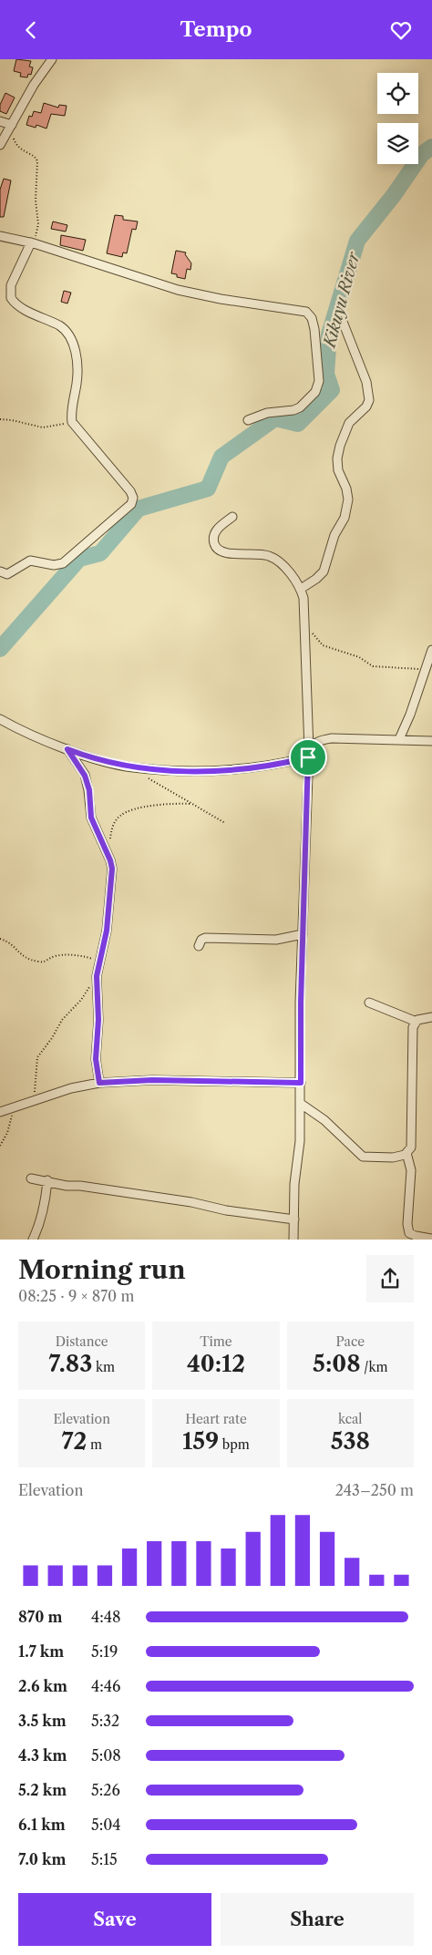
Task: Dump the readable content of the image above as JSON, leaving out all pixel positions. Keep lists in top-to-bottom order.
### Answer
{
  "water": ["Kikuyu River"],
  "page": {
    "header": "Tempo",
    "heading": ["Morning run", "08:25 · 9 × 870 m"],
    "stats": [
      ["Distance", "7.83 km"],
      ["Time", "40:12"],
      ["Pace", "5:08 /km"],
      ["Elevation", "72 m"],
      ["Heart rate", "159 bpm"],
      ["kcal", "538"]
    ],
    "chart": ["Elevation", "243–250 m"],
    "list": [
      {
        "name": "870 m",
        "note": "4:48"
      },
      {
        "name": "1.7 km",
        "note": "5:19"
      },
      {
        "name": "2.6 km",
        "note": "4:46"
      },
      {
        "name": "3.5 km",
        "note": "5:32"
      },
      {
        "name": "4.3 km",
        "note": "5:08"
      },
      {
        "name": "5.2 km",
        "note": "5:26"
      },
      {
        "name": "6.1 km",
        "note": "5:04"
      },
      {
        "name": "7.0 km",
        "note": "5:15"
      }
    ],
    "buttons": ["Save", "Share"]
  }
}
